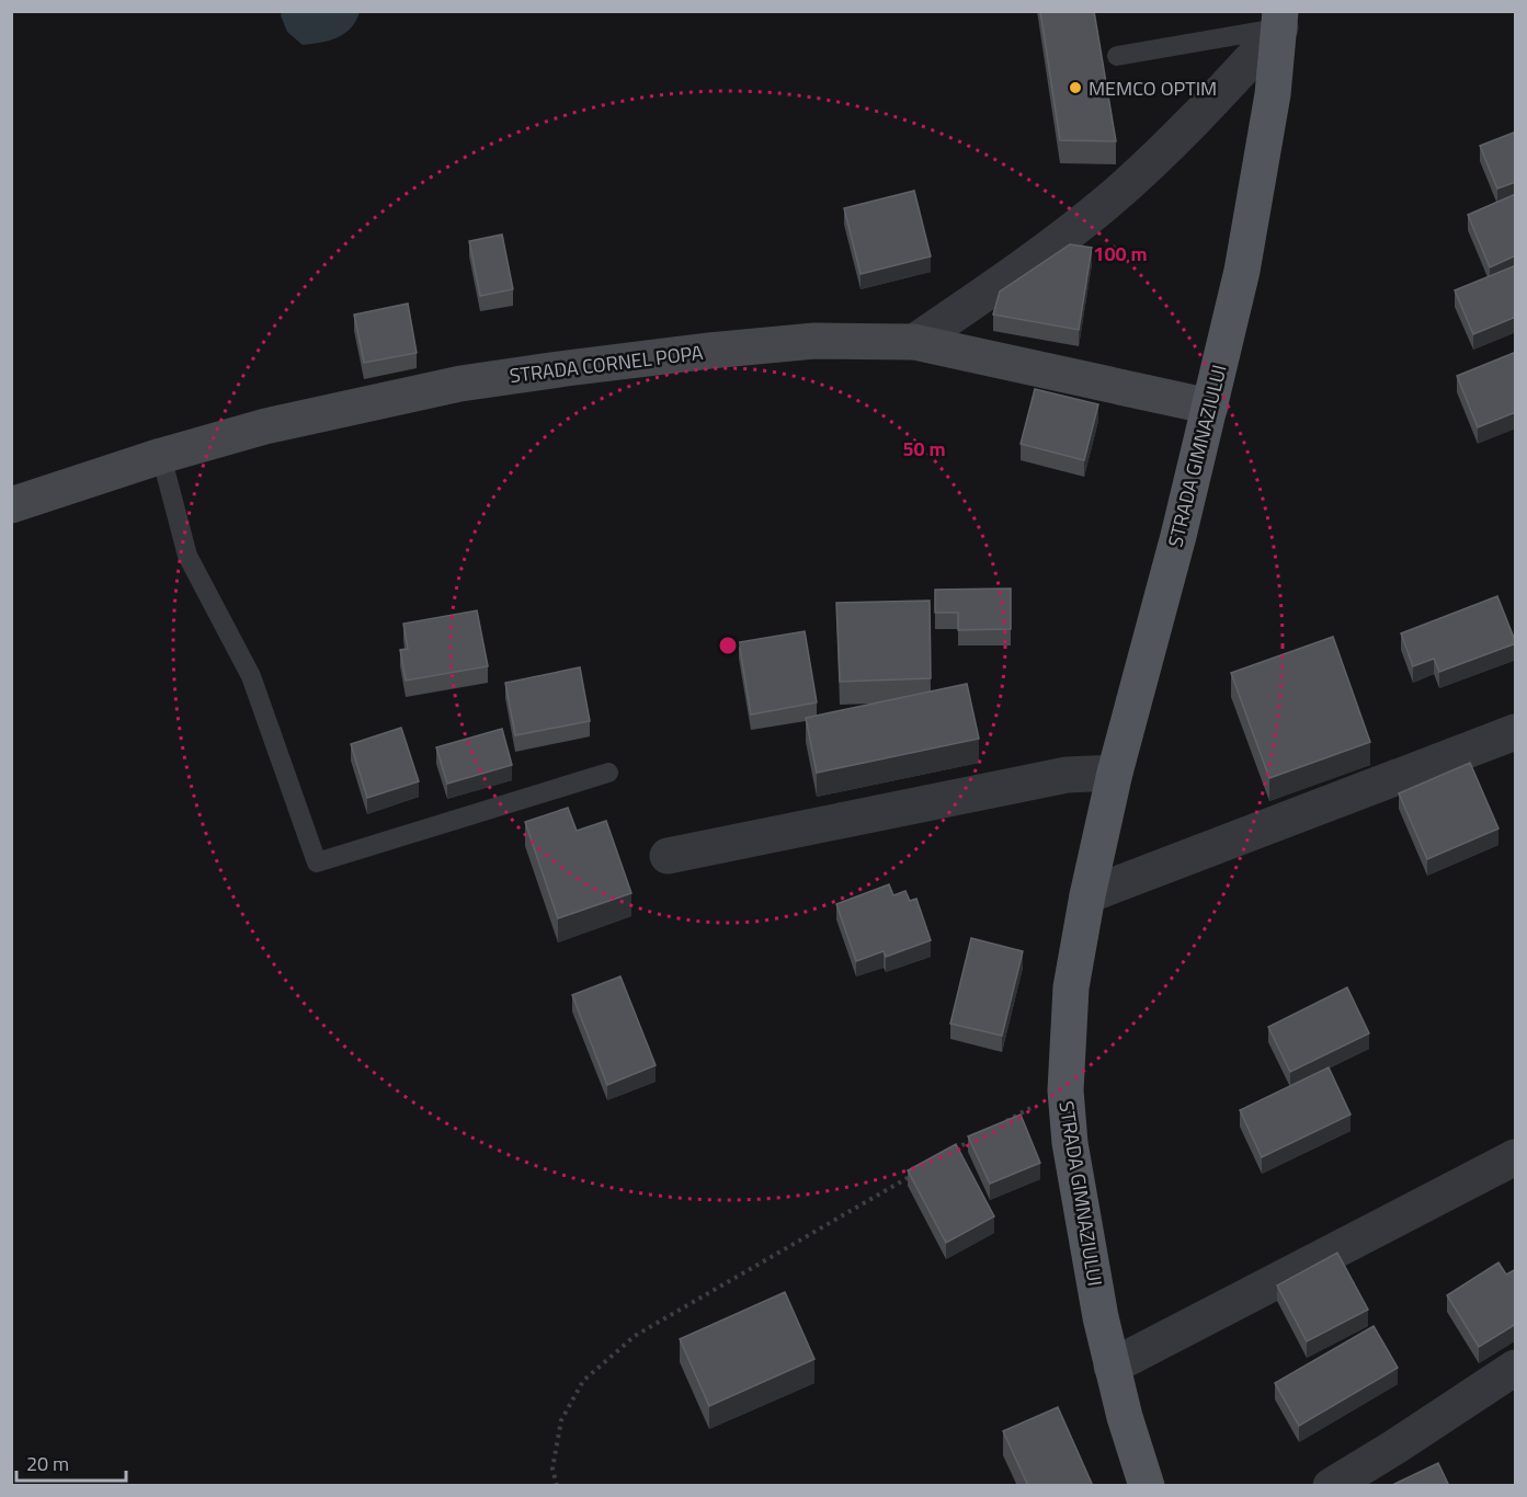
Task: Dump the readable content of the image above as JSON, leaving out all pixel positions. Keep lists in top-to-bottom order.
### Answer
{
  "streets": {
    "main road": ["STRADA CORNEL POPA", "STRADA GIMNAZIULUI"]
  },
  "crossings": [
    ["STRADA CORNEL POPA", "STRADA GIMNAZIULUI"]
  ],
  "places": ["MEMCO OPTIM"],
  "scale_bar": "20 m",
  "rings": ["100 m", "50 m"]
}
